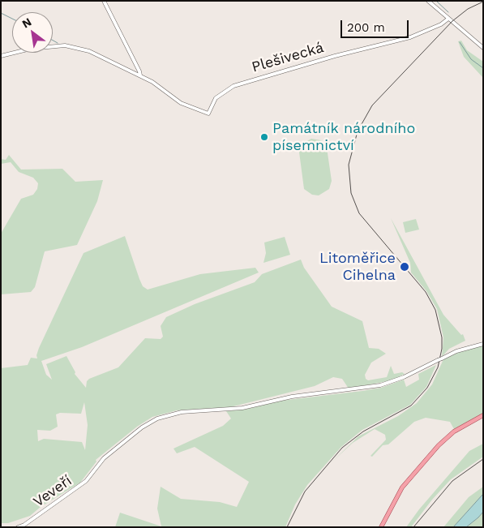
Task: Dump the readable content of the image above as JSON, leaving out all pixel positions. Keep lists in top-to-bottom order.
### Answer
{
  "streets": {
    "street": ["Plešivecká", "Veveří"]
  },
  "places": ["Památník národního písemnictví", "Litoměřice Cihelna"],
  "scale_bar": "200 m",
  "north": "top left"
}
